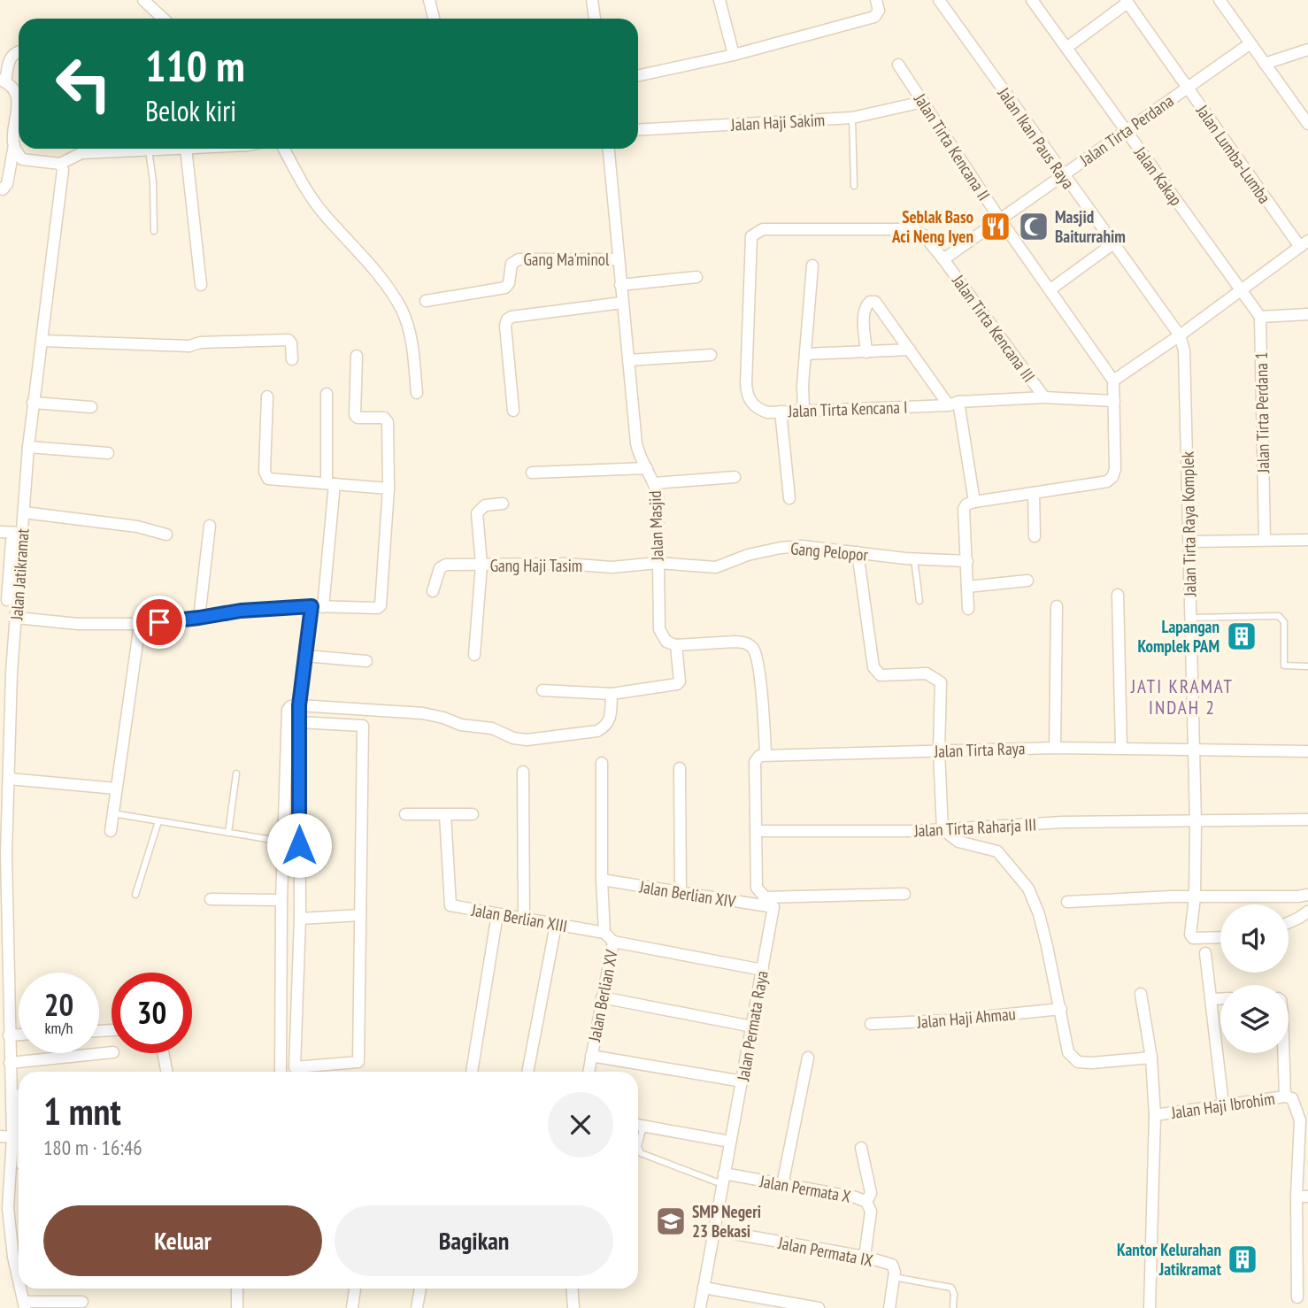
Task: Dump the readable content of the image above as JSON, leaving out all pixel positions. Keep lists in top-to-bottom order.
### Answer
{
  "streets": {
    "street": [
      "Jalan Haji Sakim",
      "Jalan Tirta Perdana",
      "Jalan Ikan Paus Raya",
      "Jalan Tirta Kencana II",
      "Jalan Lumba-Lumba",
      "Jalan Kakap",
      "Gang Ma'minol",
      "Jalan Tirta Kencana III",
      "Jalan Tirta Kencana I",
      "Jalan Tirta Perdana 1",
      "Jalan Tirta Raya Komplek",
      "Jalan Masjid",
      "Gang Pelopor",
      "Gang Haji Tasim",
      "Jalan Jatikramat",
      "Jalan Tirta Raya",
      "Jalan Tirta Raharja III",
      "Jalan Berlian XIV",
      "Jalan Berlian XIII",
      "Jalan Berlian XV",
      "Jalan Haji Ahmau",
      "Jalan Permata Raya",
      "Jalan Haji Ibrohim",
      "Jalan Permata X",
      "Jalan Permata IX"
    ]
  },
  "crossings": [
    ["Jalan Haji Sakim", "Jalan Tirta Kencana II"],
    ["Jalan Tirta Perdana", "Jalan Ikan Paus Raya"],
    ["Jalan Tirta Perdana", "Jalan Tirta Kencana II"],
    ["Jalan Tirta Perdana", "Jalan Lumba-Lumba"],
    ["Jalan Tirta Perdana", "Jalan Kakap"],
    ["Jalan Tirta Perdana", "Jalan Tirta Kencana III"],
    ["Jalan Ikan Paus Raya", "Jalan Tirta Raya Komplek"],
    ["Gang Ma'minol", "Jalan Masjid"],
    ["Jalan Tirta Kencana III", "Jalan Tirta Kencana I"],
    ["Jalan Tirta Raya Komplek", "Jalan Tirta Raya"],
    ["Jalan Tirta Raya Komplek", "Jalan Tirta Raharja III"],
    ["Jalan Masjid", "Gang Pelopor"],
    ["Jalan Masjid", "Gang Haji Tasim"],
    ["Gang Pelopor", "Gang Haji Tasim"],
    ["Jalan Berlian XIV", "Jalan Berlian XV"],
    ["Jalan Berlian XIV", "Jalan Permata Raya"],
    ["Jalan Berlian XIII", "Jalan Berlian XV"],
    ["Jalan Permata Raya", "Jalan Permata X"],
    ["Jalan Permata Raya", "Jalan Permata IX"],
    ["Jalan Permata X", "Jalan Permata IX"]
  ],
  "districts": ["JATI KRAMAT INDAH 2"],
  "places": {
    "restaurant": ["Seblak Baso Aci Neng Iyen"],
    "mosque": ["Masjid Baiturrahim"],
    "building": ["Lapangan Komplek PAM", "Kantor Kelurahan Jatikramat"],
    "school or university": ["SMP Negeri 23 Bekasi"]
  },
  "page": {
    "turn": ["110 m", "Belok kiri"],
    "speed": "20 km/h",
    "limit": "30",
    "heading": ["1 mnt", "180 m · 16:46"],
    "buttons": ["Keluar", "Bagikan"]
  }
}
